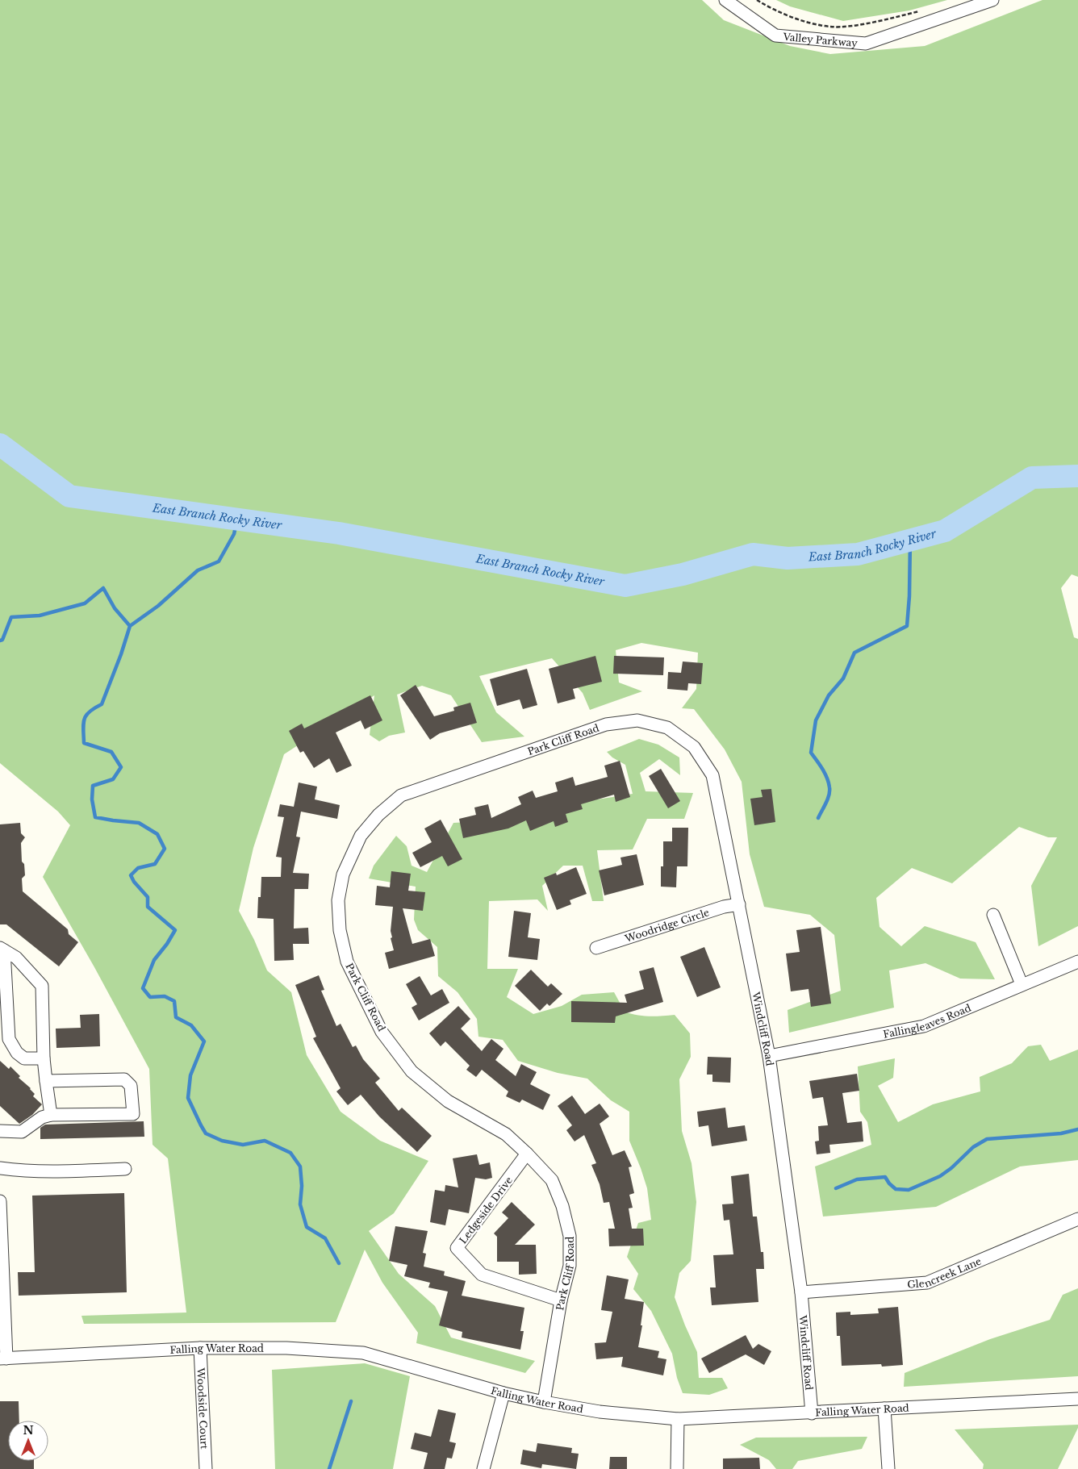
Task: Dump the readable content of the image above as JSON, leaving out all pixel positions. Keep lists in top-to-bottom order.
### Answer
{
  "streets": {
    "street": [
      "Valley Parkway",
      "Park Cliff Road",
      "Woodridge Circle",
      "Fallingleaves Road",
      "Windcliff Road",
      "Ledgeside Drive",
      "Glencreek Lane",
      "Falling Water Road",
      "Woodside Court"
    ]
  },
  "crossings": [
    ["Park Cliff Road", "Windcliff Road"],
    ["Park Cliff Road", "Ledgeside Drive"],
    ["Park Cliff Road", "Falling Water Road"],
    ["Woodridge Circle", "Windcliff Road"],
    ["Fallingleaves Road", "Windcliff Road"],
    ["Windcliff Road", "Glencreek Lane"],
    ["Windcliff Road", "Falling Water Road"],
    ["Falling Water Road", "Woodside Court"]
  ],
  "water": ["East Branch Rocky River"],
  "north": "top"
}
